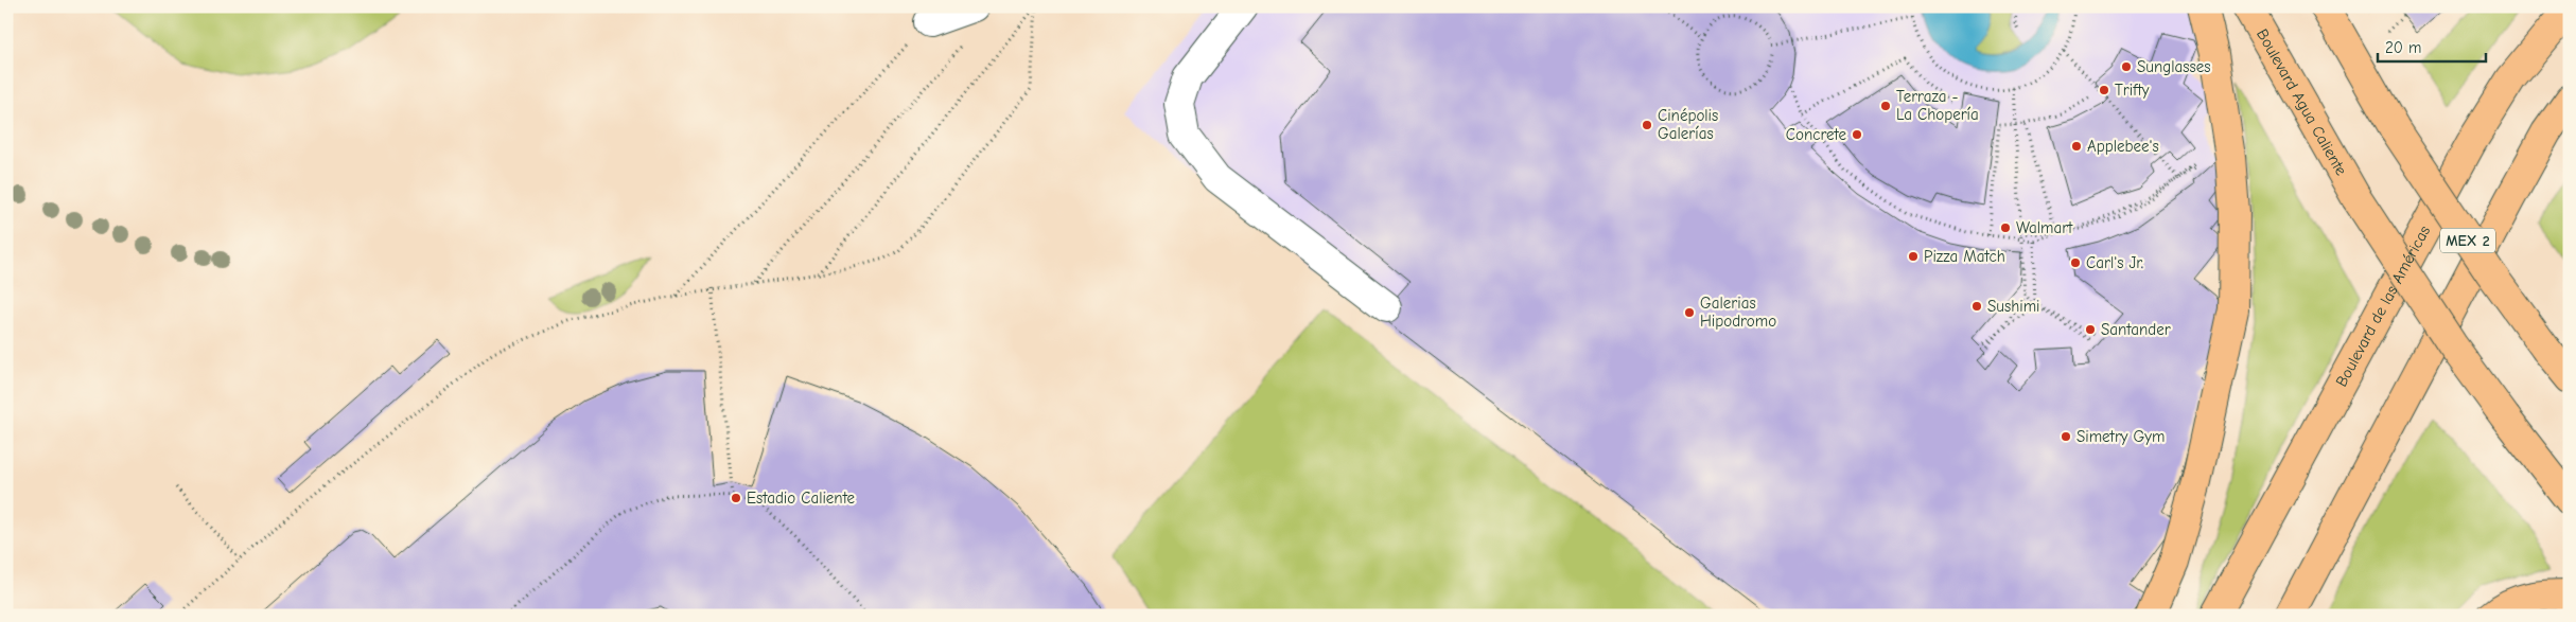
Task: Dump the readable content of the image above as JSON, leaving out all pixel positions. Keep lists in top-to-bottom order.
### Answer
{
  "streets": {
    "main road": ["Boulevard Agua Caliente", "MEX 2", "Boulevard de las Américas"]
  },
  "places": [
    "Sunglasses",
    "Trifty",
    "Terraza - La Chopería",
    "Cinépolis Galerías",
    "Concrete",
    "Applebee's",
    "Walmart",
    "Pizza Match",
    "Carl's Jr.",
    "Sushimi",
    "Galerias Hipodromo",
    "Santander",
    "Simetry Gym",
    "Estadio Caliente"
  ],
  "scale_bar": "20 m"
}
